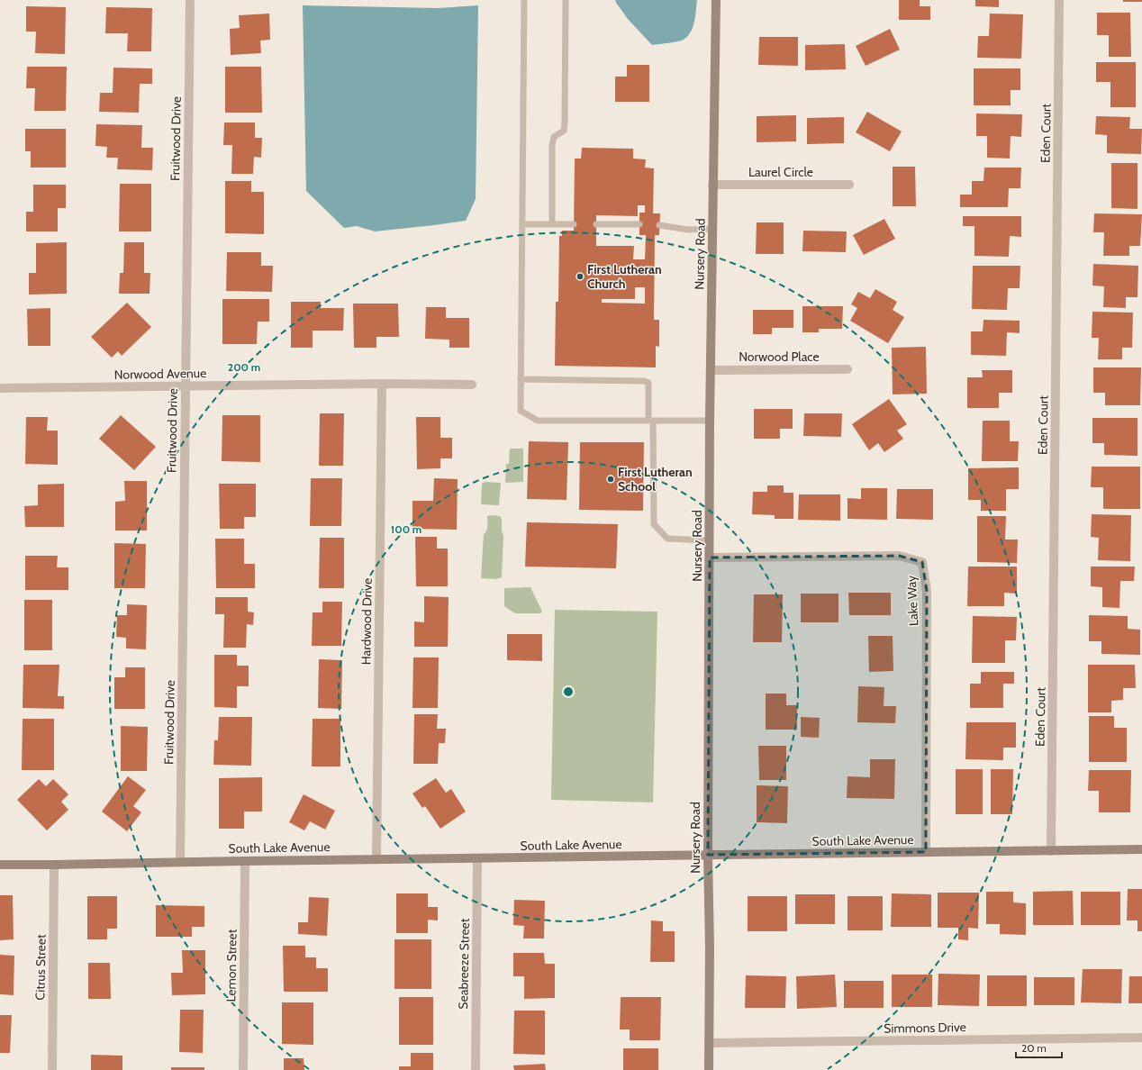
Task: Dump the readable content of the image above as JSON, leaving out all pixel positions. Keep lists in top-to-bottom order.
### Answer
{
  "streets": {
    "street": [
      "Eden Court",
      "Fruitwood Drive",
      "Laurel Circle",
      "Nursery Road",
      "Norwood Place",
      "Norwood Avenue",
      "Lake Way",
      "Hardwood Drive",
      "South Lake Avenue",
      "Seabreeze Street",
      "Lemon Street",
      "Citrus Street",
      "Simmons Drive"
    ]
  },
  "crossings": [
    ["Eden Court", "South Lake Avenue"],
    ["Fruitwood Drive", "Norwood Avenue"],
    ["Fruitwood Drive", "South Lake Avenue"],
    ["Laurel Circle", "Nursery Road"],
    ["Nursery Road", "Norwood Place"],
    ["Nursery Road", "Lake Way"],
    ["Nursery Road", "South Lake Avenue"],
    ["Nursery Road", "Simmons Drive"],
    ["Norwood Avenue", "Hardwood Drive"],
    ["Lake Way", "South Lake Avenue"],
    ["Hardwood Drive", "South Lake Avenue"],
    ["South Lake Avenue", "Seabreeze Street"],
    ["South Lake Avenue", "Lemon Street"],
    ["South Lake Avenue", "Citrus Street"]
  ],
  "places": ["First Lutheran Church", "First Lutheran School"],
  "scale_bar": "20 m",
  "rings": ["200 m", "100 m"]
}
